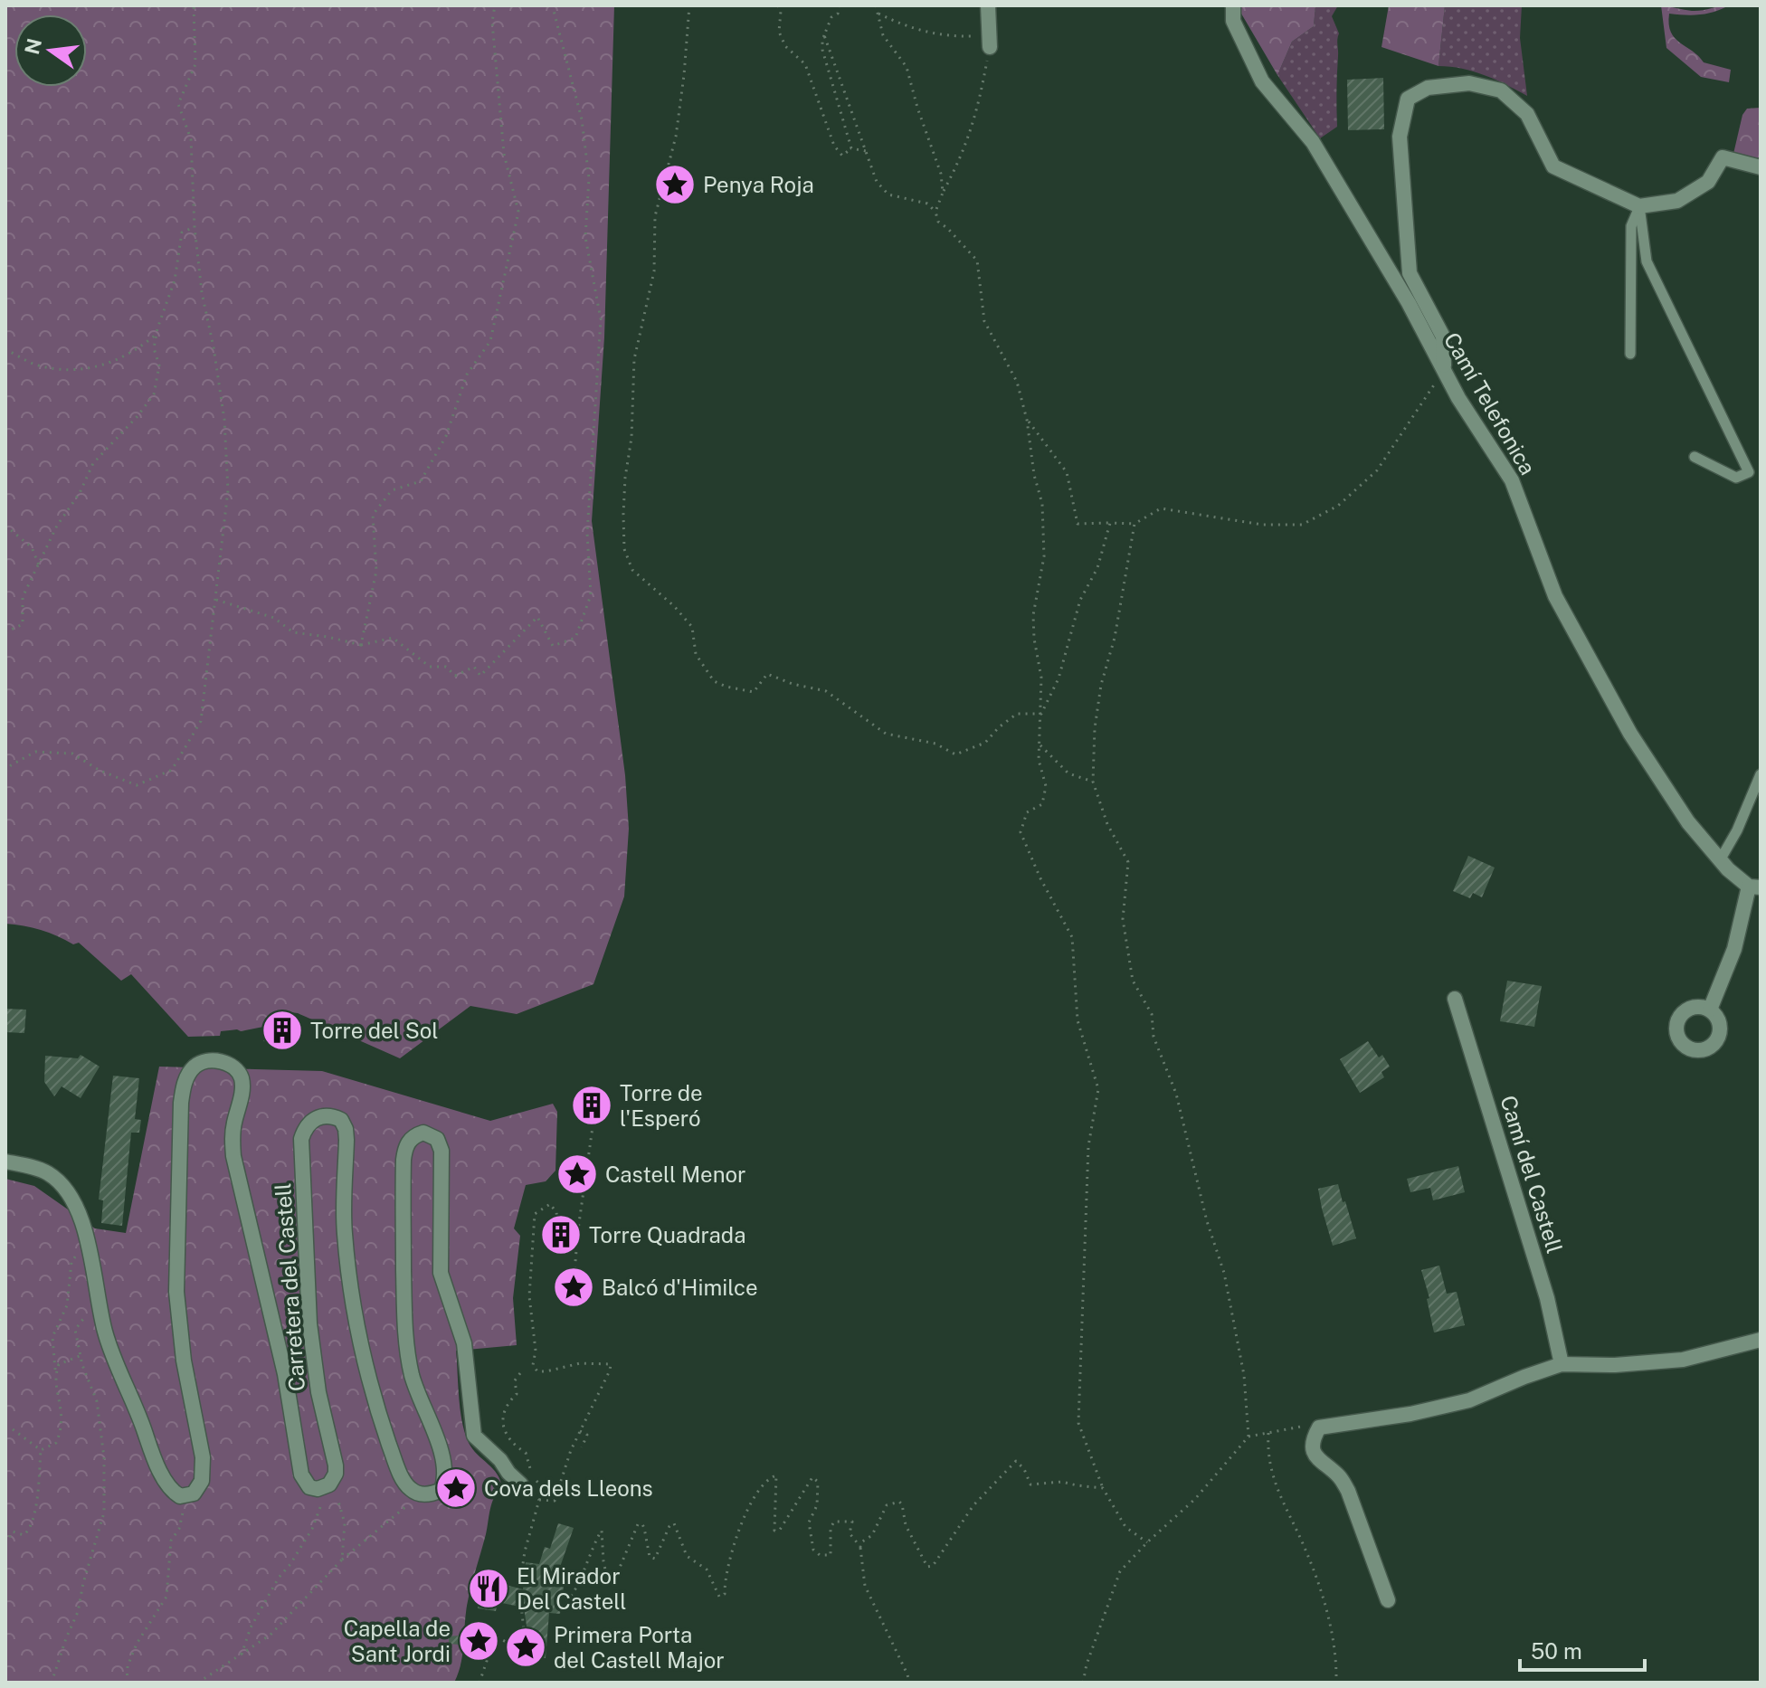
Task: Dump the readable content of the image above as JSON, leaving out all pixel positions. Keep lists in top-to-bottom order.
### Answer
{
  "streets": {
    "street": ["Camí Telefonica", "Camí del Castell", "Carretera del Castell"]
  },
  "places": {
    "place": [
      "Penya Roja",
      "Castell Menor",
      "Balcó d'Himilce",
      "Cova dels Lleons",
      "Capella de Sant Jordi",
      "Primera Porta del Castell Major"
    ],
    "building": ["Torre del Sol", "Torre de l'Esperó", "Torre Quadrada"],
    "restaurant": ["El Mirador Del Castell"]
  },
  "scale_bar": "50 m",
  "north": "left"
}
